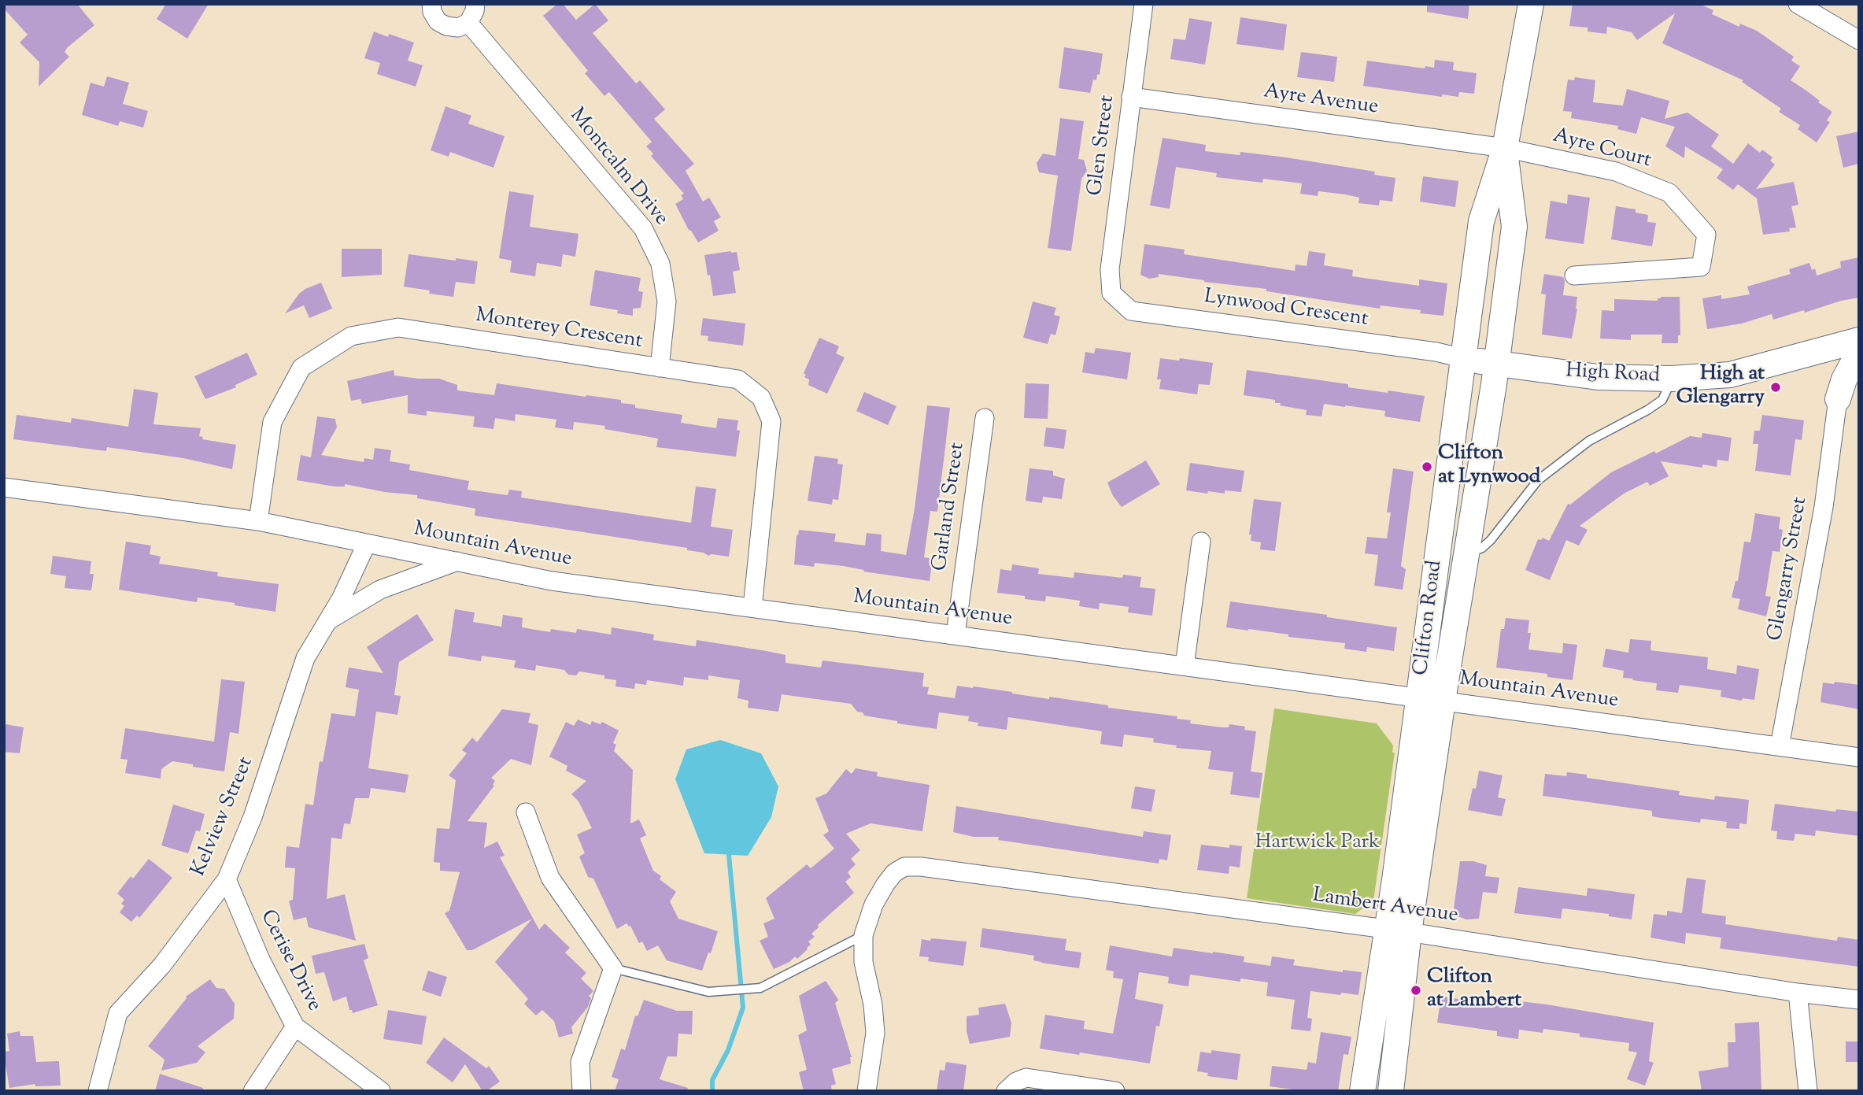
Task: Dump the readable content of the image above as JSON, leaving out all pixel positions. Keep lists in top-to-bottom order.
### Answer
{
  "streets": {
    "main road": ["High Road", "Clifton Road"],
    "street": [
      "Ayre Avenue",
      "Glen Street",
      "Ayre Court",
      "Montcalm Drive",
      "Lynwood Crescent",
      "Monterey Crescent",
      "Garland Street",
      "Mountain Avenue",
      "Glengarry Street",
      "Kelview Street",
      "Lambert Avenue",
      "Cerise Drive"
    ]
  },
  "crossings": [
    ["Ayre Avenue", "Glen Street"],
    ["Ayre Avenue", "Ayre Court"],
    ["Ayre Avenue", "Clifton Road"],
    ["Glen Street", "Lynwood Crescent"],
    ["Ayre Court", "Clifton Road"],
    ["Montcalm Drive", "Monterey Crescent"],
    ["Lynwood Crescent", "High Road"],
    ["Lynwood Crescent", "Clifton Road"],
    ["Monterey Crescent", "Mountain Avenue"],
    ["High Road", "Clifton Road"],
    ["Garland Street", "Mountain Avenue"],
    ["Mountain Avenue", "Glengarry Street"],
    ["Mountain Avenue", "Clifton Road"],
    ["Mountain Avenue", "Kelview Street"],
    ["Clifton Road", "Lambert Avenue"],
    ["Kelview Street", "Cerise Drive"]
  ],
  "parks": ["Hartwick Park"],
  "places": ["High at Glengarry", "Clifton at Lynwood", "Clifton at Lambert"]
}
